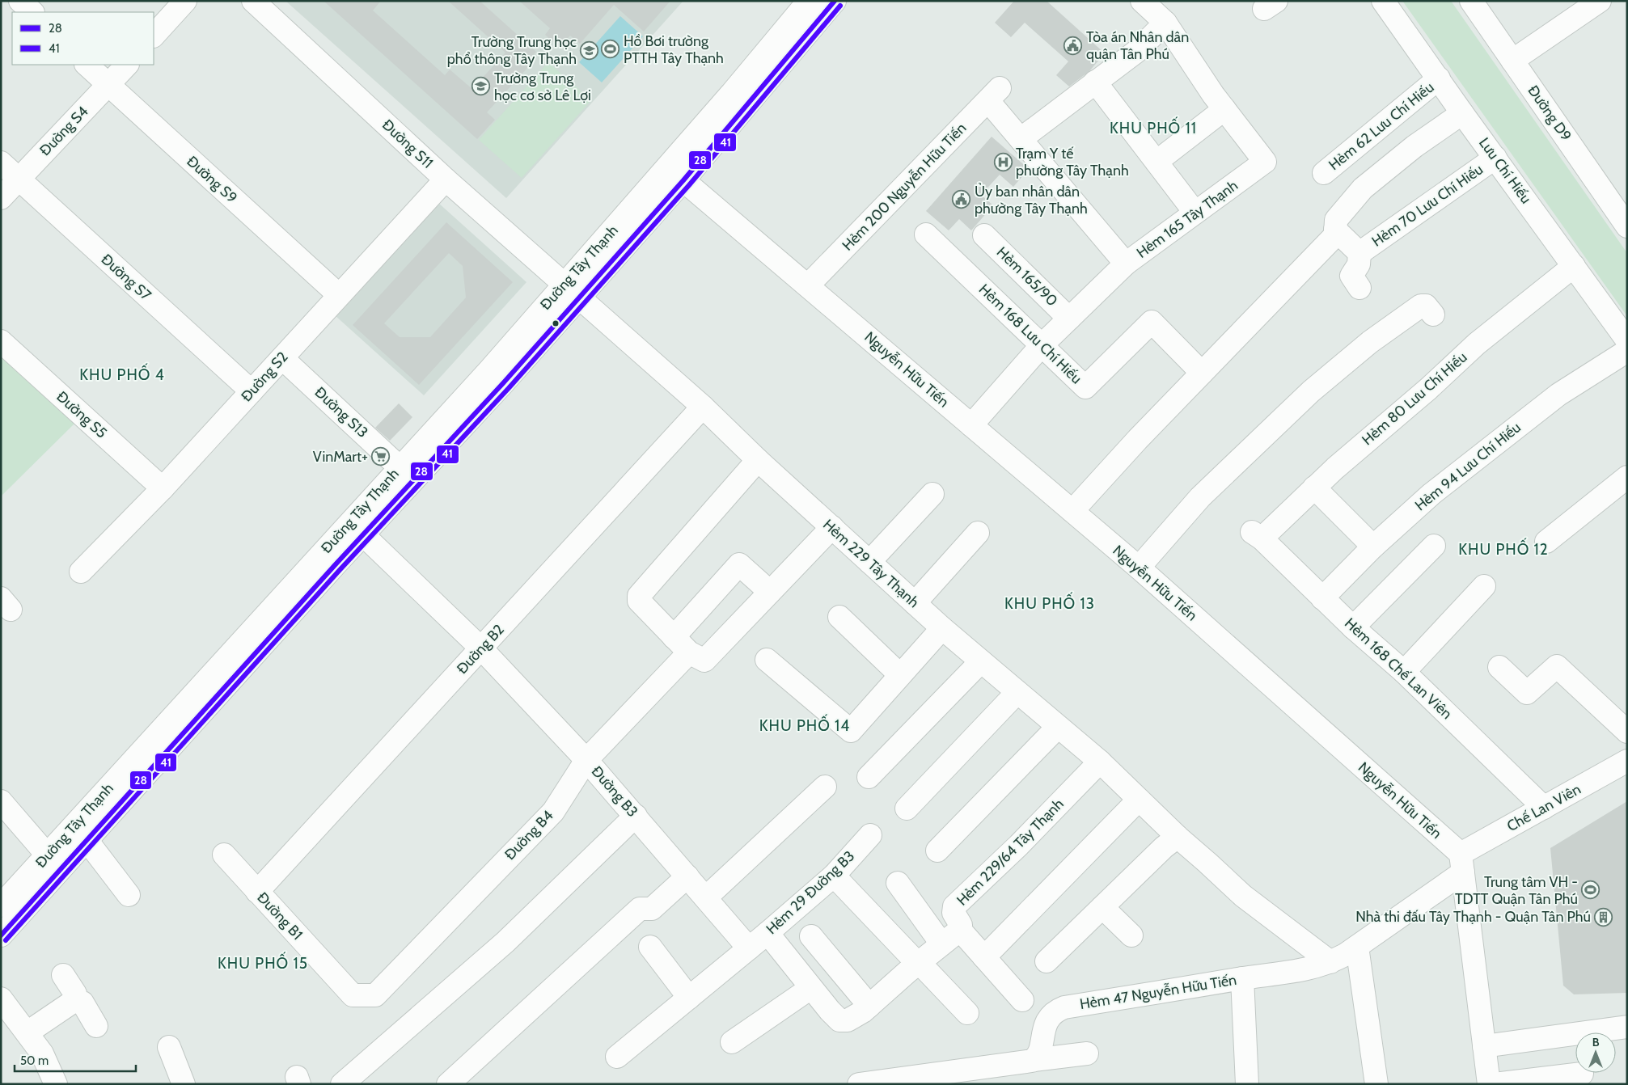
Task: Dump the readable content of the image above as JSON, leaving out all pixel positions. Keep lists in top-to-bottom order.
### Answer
{
  "streets": {
    "street": [
      "Đường D9",
      "Hẻm 62 Lưu Chí Hiếu",
      "Đường S4",
      "Đường S11",
      "Lưu Chí Hiếu",
      "Đường S9",
      "Hẻm 200 Nguyễn Hữu Tiến",
      "Hẻm 70 Lưu Chí Hiếu",
      "Hẻm 165 Tây Thạnh",
      "Đường Tây Thạnh",
      "Hẻm 165/90",
      "Đường S7",
      "Hẻm 168 Lưu Chí Hiếu",
      "Nguyễn Hữu Tiến",
      "Đường S2",
      "Hẻm 80 Lưu Chí Hiếu",
      "Đường S13",
      "Đường S5",
      "Hẻm 94 Lưu Chí Hiếu",
      "Hẻm 229 Tây Thạnh",
      "Đường B2",
      "Hẻm 168 Chế Lan Viên",
      "Đường B3",
      "Chế Lan Viên",
      "Đường B4",
      "Hẻm 229/64 Tây Thạnh",
      "Hẻm 29 Đường B3",
      "Đường B1",
      "Hẻm 47 Nguyễn Hữu Tiến"
    ]
  },
  "crossings": [
    ["Hẻm 62 Lưu Chí Hiếu", "Lưu Chí Hiếu"],
    ["Đường S4", "Đường S9"],
    ["Đường S4", "Đường S7"],
    ["Đường S11", "Đường Tây Thạnh"],
    ["Đường S11", "Đường S2"],
    ["Đường S11", "Hẻm 229 Tây Thạnh"],
    ["Lưu Chí Hiếu", "Hẻm 70 Lưu Chí Hiếu"],
    ["Lưu Chí Hiếu", "Hẻm 80 Lưu Chí Hiếu"],
    ["Đường S9", "Đường S2"],
    ["Hẻm 200 Nguyễn Hữu Tiến", "Nguyễn Hữu Tiến"],
    ["Hẻm 165 Tây Thạnh", "Hẻm 165/90"],
    ["Hẻm 165 Tây Thạnh", "Hẻm 168 Lưu Chí Hiếu"],
    ["Hẻm 165 Tây Thạnh", "Nguyễn Hữu Tiến"],
    ["Đường Tây Thạnh", "Nguyễn Hữu Tiến"],
    ["Đường Tây Thạnh", "Đường S13"],
    ["Đường Tây Thạnh", "Hẻm 229 Tây Thạnh"],
    ["Đường Tây Thạnh", "Đường B3"],
    ["Đường S7", "Đường S2"],
    ["Nguyễn Hữu Tiến", "Chế Lan Viên"],
    ["Nguyễn Hữu Tiến", "Hẻm 47 Nguyễn Hữu Tiến"],
    ["Đường S2", "Đường S13"],
    ["Đường S2", "Đường S5"],
    ["Hẻm 80 Lưu Chí Hiếu", "Hẻm 168 Chế Lan Viên"],
    ["Hẻm 94 Lưu Chí Hiếu", "Hẻm 168 Chế Lan Viên"],
    ["Hẻm 229 Tây Thạnh", "Đường B2"],
    ["Hẻm 229 Tây Thạnh", "Hẻm 229/64 Tây Thạnh"],
    ["Hẻm 229 Tây Thạnh", "Hẻm 47 Nguyễn Hữu Tiến"],
    ["Đường B2", "Đường B3"],
    ["Đường B2", "Đường B1"],
    ["Hẻm 168 Chế Lan Viên", "Chế Lan Viên"],
    ["Đường B3", "Đường B4"],
    ["Đường B3", "Hẻm 29 Đường B3"],
    ["Chế Lan Viên", "Hẻm 47 Nguyễn Hữu Tiến"],
    ["Đường B4", "Đường B1"],
    ["Hẻm 229/64 Tây Thạnh", "Hẻm 29 Đường B3"]
  ],
  "districts": [
    "KHU PHỐ 11",
    "KHU PHỐ 4",
    "KHU PHỐ 12",
    "KHU PHỐ 13",
    "KHU PHỐ 14",
    "KHU PHỐ 15"
  ],
  "places": {
    "public building": ["Tòa án Nhân dân quận Tân Phú", "Ủy ban nhân dân phường Tây Thạnh"],
    "sports": ["Hồ Bơi trường PTTH Tây Thạnh", "Trung tâm VH - TDTT Quận Tân Phú"],
    "school or university": ["Trường Trung học phổ thông Tây Thạnh", "Trường Trung học cơ sở Lê Lợi"],
    "hospital": ["Trạm Y tế phường Tây Thạnh"],
    "supermarket": ["VinMart+"],
    "building": ["Nhà thi đấu Tây Thạnh - Quận Tân Phú"]
  },
  "lines": ["transit line 28", "transit line 41"],
  "legend": ["28", "41"],
  "scale_bar": "50 m",
  "north": "top"
}
